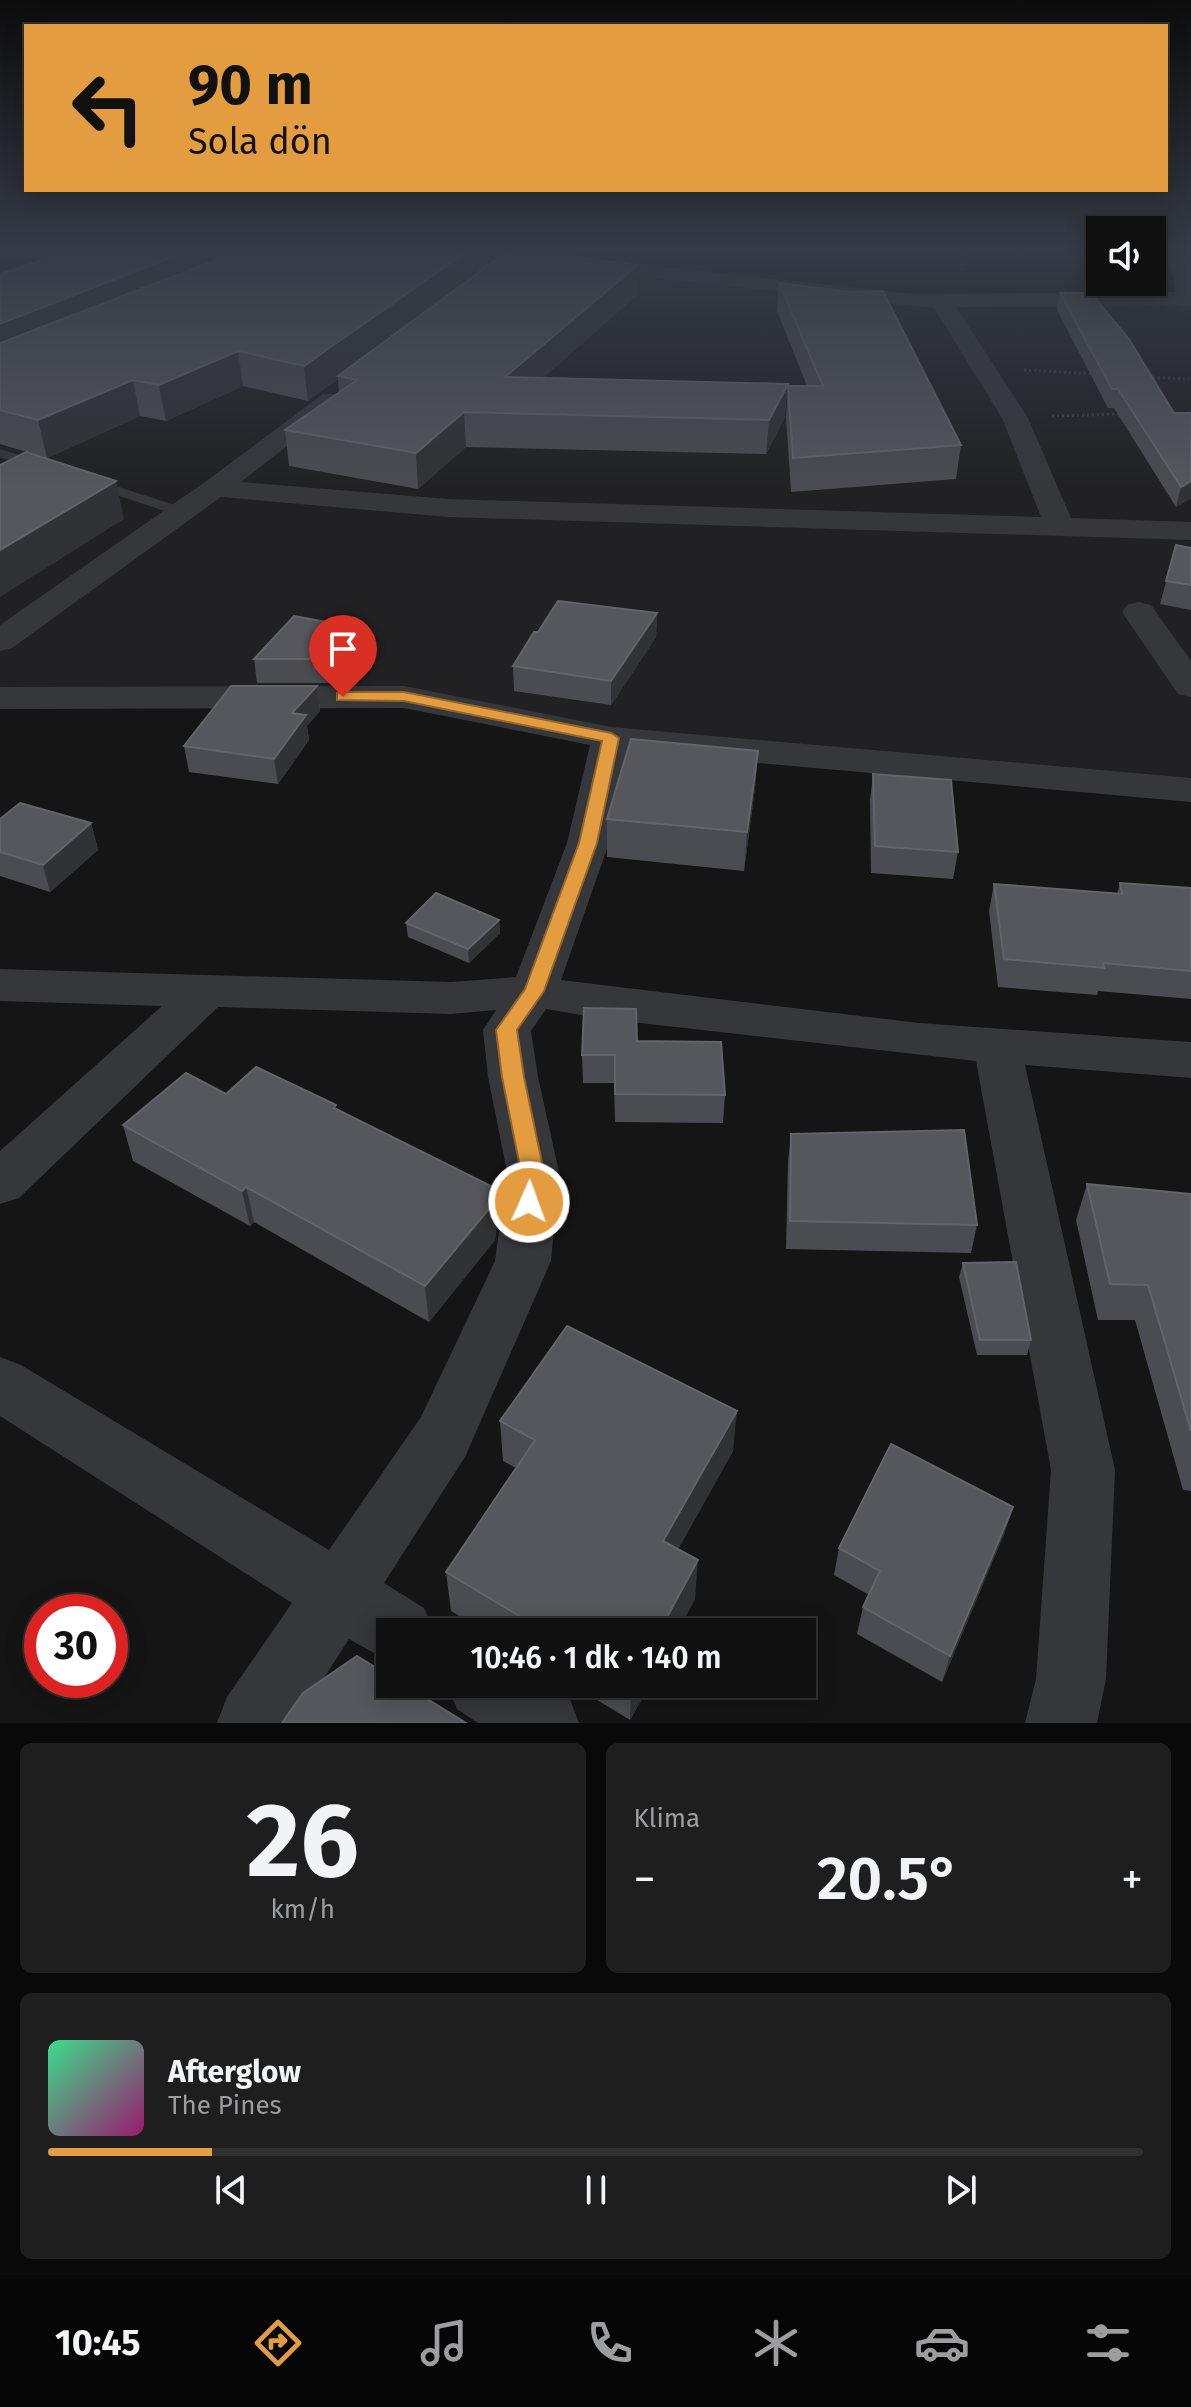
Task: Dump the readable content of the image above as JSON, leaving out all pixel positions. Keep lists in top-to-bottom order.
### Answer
{
  "page": {
    "turn": ["90 m", "Sola dön"],
    "limit": "30",
    "trip": "10:46 · 1 dk · 140 m",
    "tile": [
      ["26", "km/h"],
      "Klima"
    ],
    "heat": ["−", "20.5°", "+"],
    "song": ["Afterglow", "The Pines"],
    "tabs": "10:45"
  }
}
